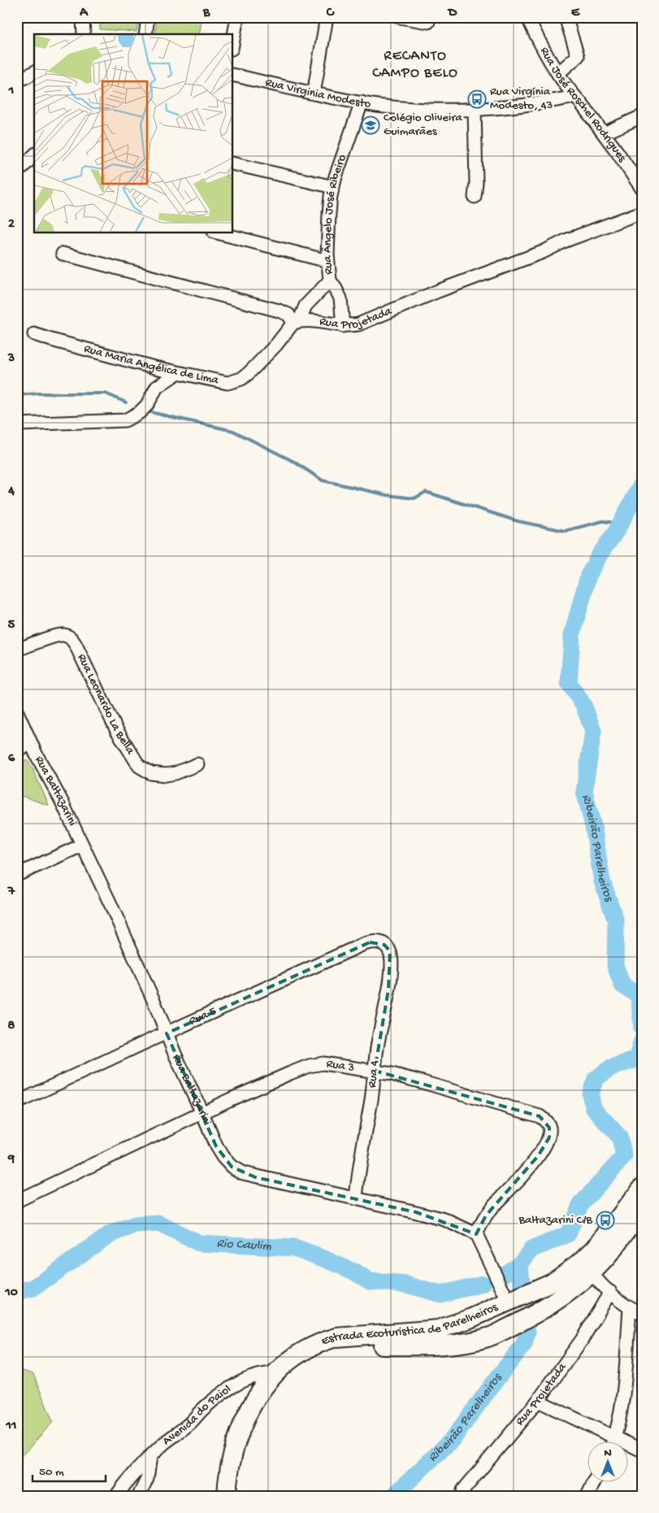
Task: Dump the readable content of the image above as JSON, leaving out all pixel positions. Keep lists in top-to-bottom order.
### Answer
{
  "streets": {
    "main road": ["Estrada Ecoturistica de Parelheiros"],
    "street": [
      "Rua Virginia Modesto",
      "Rua José Roschel Rodrigues",
      "Rua Ângelo José Ribeiro",
      "Rua Projetada",
      "Rua Maria Angélica de Lima",
      "Rua Leonardo La Bella",
      "Rua Baltazarini",
      "Rua 5",
      "Rua 3",
      "Rua 4",
      "Avenida do Paiol"
    ]
  },
  "crossings": [
    ["Rua Virginia Modesto", "Rua José Roschel Rodrigues"],
    ["Rua Virginia Modesto", "Rua Ângelo José Ribeiro"],
    ["Rua Ângelo José Ribeiro", "Rua Projetada"],
    ["Rua Ângelo José Ribeiro", "Rua Maria Angélica de Lima"],
    ["Rua Projetada", "Rua Maria Angélica de Lima"],
    ["Rua Baltazarini", "Rua 5"],
    ["Rua Baltazarini", "Rua 3"],
    ["Rua Baltazarini", "Rua 4"],
    ["Rua 5", "Rua 4"],
    ["Rua 3", "Rua 4"],
    ["Estrada Ecoturistica de Parelheiros", "Avenida do Paiol"]
  ],
  "districts": ["RECANTO CAMPO BELO"],
  "water": ["Ribeirão Parelheiros", "Rio Caulim"],
  "places": {
    "bus stop": ["Rua Virgínia Modesto, 43", "Baltazarini C/B"],
    "school or university": ["Colégio Oliveira Guimarães"]
  },
  "scale_bar": "50 m",
  "north": "top",
  "grid": {
    "columns": [
      "A",
      "B",
      "C",
      "D",
      "E"
    ],
    "rows": [
      "1",
      "2",
      "3",
      "4",
      "5",
      "6",
      "7",
      "8",
      "9",
      "10",
      "11"
    ]
  }
}
